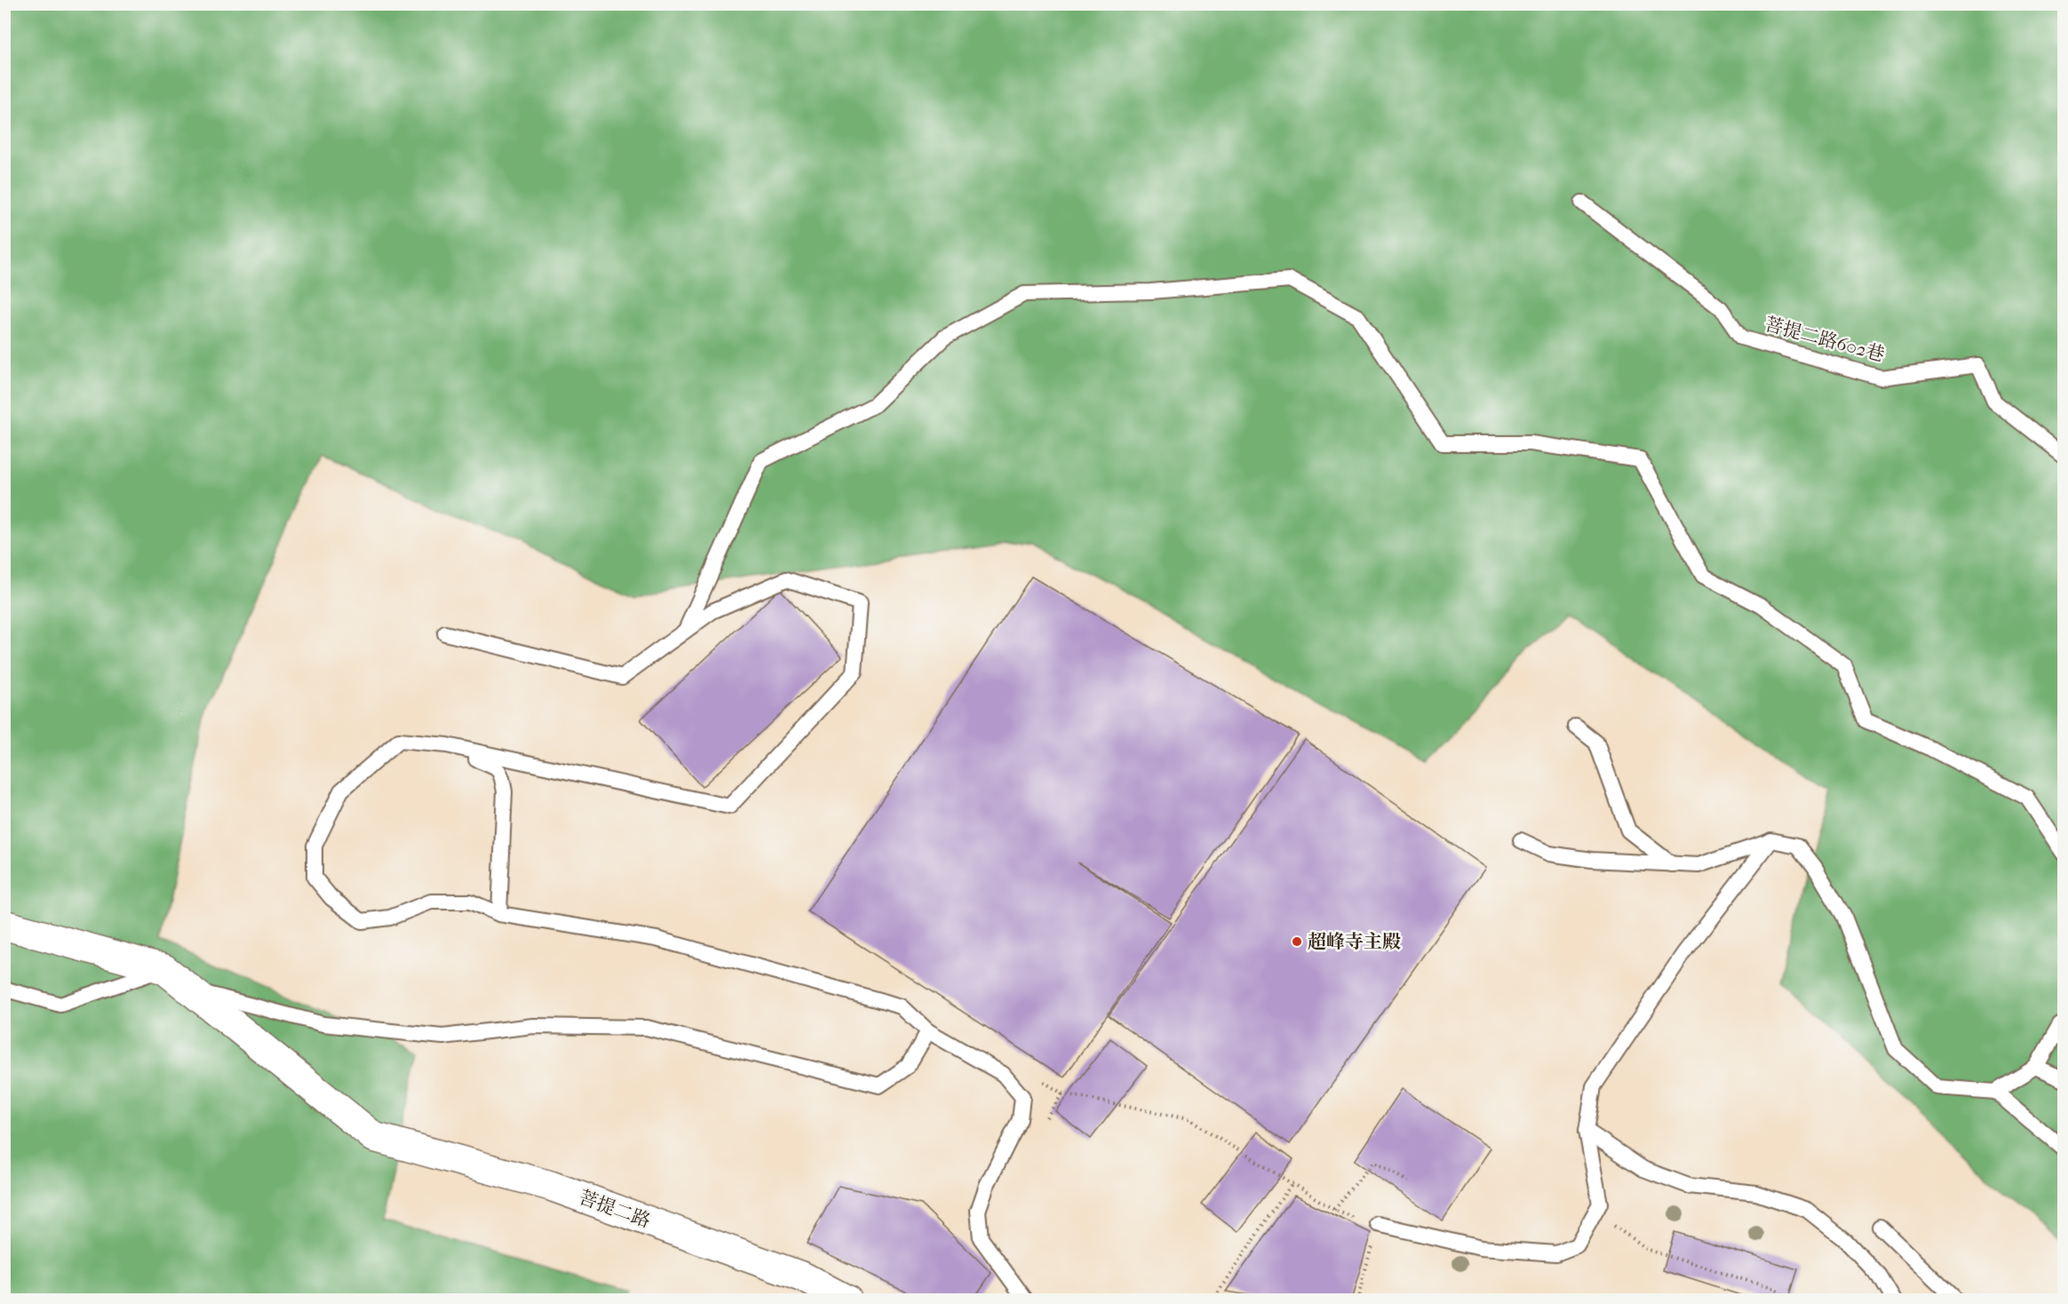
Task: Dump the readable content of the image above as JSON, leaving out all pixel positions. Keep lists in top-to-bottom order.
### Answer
{
  "streets": {
    "street": ["菩提二路"],
    "lane": ["菩提二路602巷"]
  },
  "places": ["超峰寺主殿"]
}
